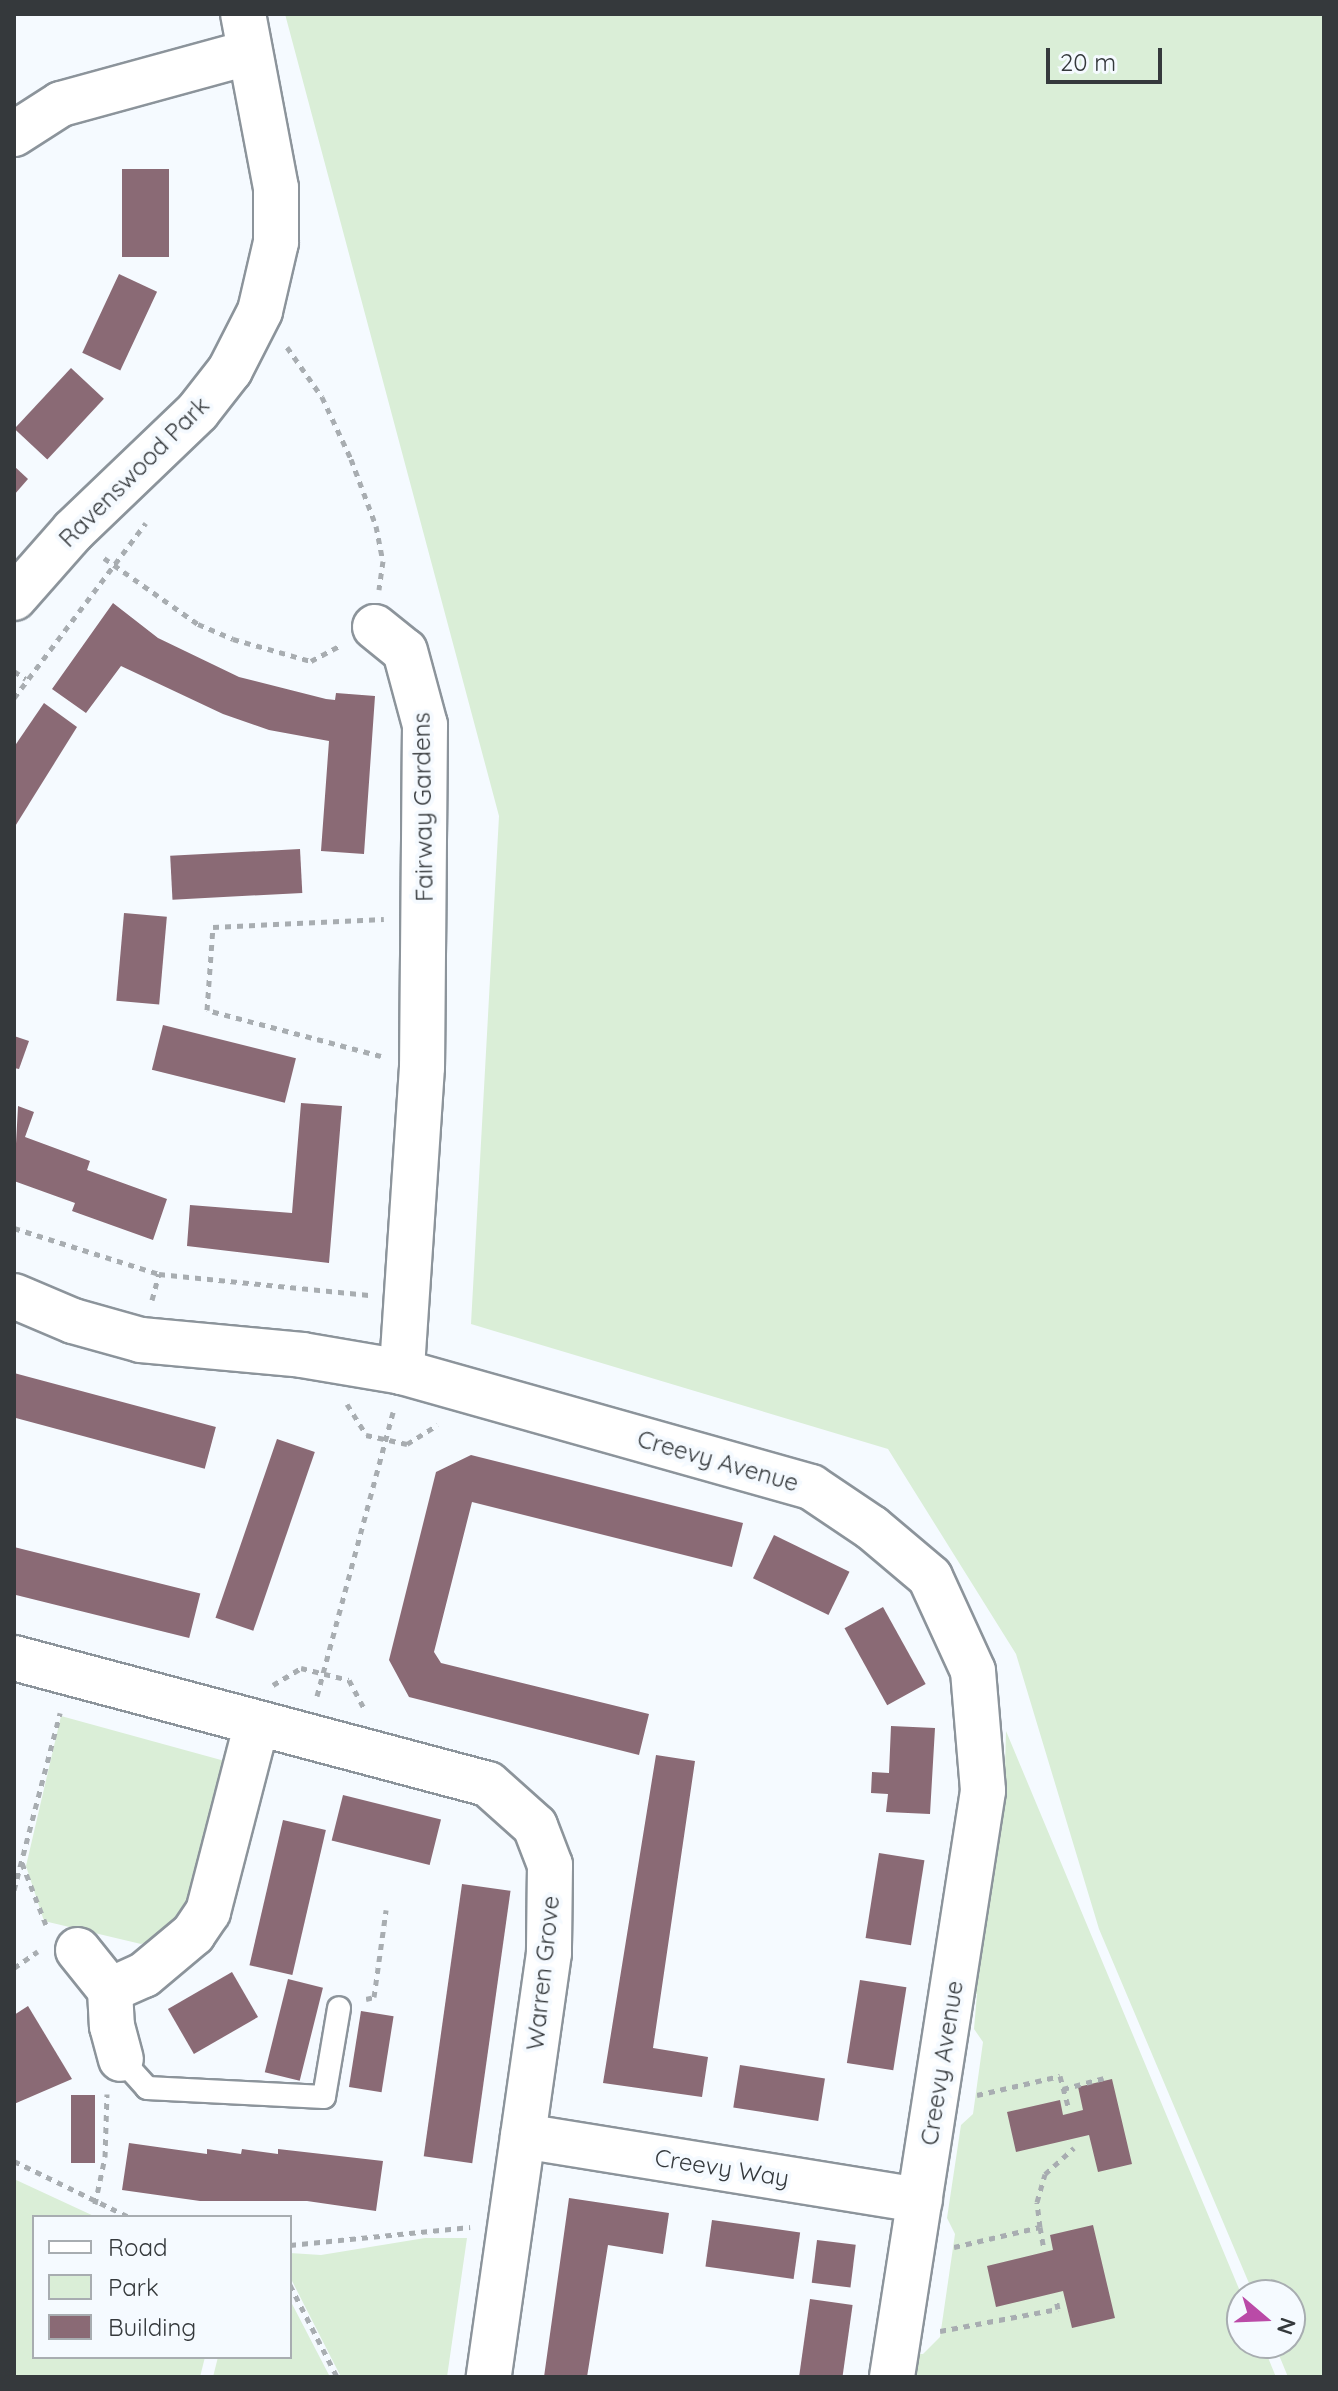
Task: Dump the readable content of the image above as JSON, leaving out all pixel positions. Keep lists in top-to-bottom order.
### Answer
{
  "streets": {
    "street": [
      "Ravenswood Park",
      "Fairway Gardens",
      "Creevy Avenue",
      "Warren Grove",
      "Creevy Way"
    ]
  },
  "crossings": [
    ["Fairway Gardens", "Creevy Avenue"],
    ["Creevy Avenue", "Creevy Way"],
    ["Warren Grove", "Creevy Way"]
  ],
  "legend": ["Road", "Park", "Building"],
  "scale_bar": "20 m",
  "north": "right"
}
